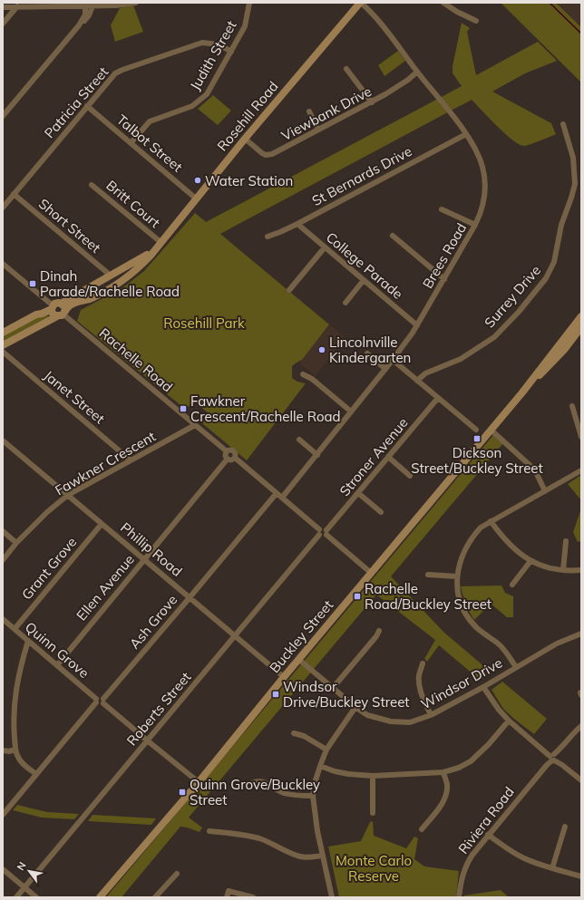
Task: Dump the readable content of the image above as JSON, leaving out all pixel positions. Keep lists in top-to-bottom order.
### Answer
{
  "streets": {
    "main road": ["Rosehill Road", "Buckley Street"],
    "street": [
      "Judith Street",
      "Patricia Street",
      "Viewbank Drive",
      "Talbot Street",
      "St Bernards Drive",
      "Britt Court",
      "Short Street",
      "Brees Road",
      "College Parade",
      "Surrey Drive",
      "Rachelle Road",
      "Janet Street",
      "Stroner Avenue",
      "Fawkner Crescent",
      "Phillip Road",
      "Grant Grove",
      "Ellen Avenue",
      "Ash Grove",
      "Quinn Grove",
      "Windsor Drive",
      "Roberts Street",
      "Riviera Road"
    ]
  },
  "crossings": [
    ["Judith Street", "Patricia Street"],
    ["Judith Street", "Talbot Street"],
    ["Patricia Street", "Talbot Street"],
    ["Patricia Street", "Short Street"],
    ["Viewbank Drive", "Rosehill Road"],
    ["Viewbank Drive", "Brees Road"],
    ["Rosehill Road", "Talbot Street"],
    ["Rosehill Road", "Britt Court"],
    ["Rosehill Road", "Short Street"],
    ["Rosehill Road", "Brees Road"],
    ["Rosehill Road", "Rachelle Road"],
    ["St Bernards Drive", "Brees Road"],
    ["St Bernards Drive", "College Parade"],
    ["Brees Road", "College Parade"],
    ["Rachelle Road", "Fawkner Crescent"],
    ["Rachelle Road", "Ellen Avenue"],
    ["Janet Street", "Fawkner Crescent"],
    ["Fawkner Crescent", "Phillip Road"],
    ["Phillip Road", "Grant Grove"],
    ["Phillip Road", "Ellen Avenue"],
    ["Phillip Road", "Ash Grove"],
    ["Phillip Road", "Buckley Street"],
    ["Phillip Road", "Roberts Street"],
    ["Grant Grove", "Quinn Grove"],
    ["Ellen Avenue", "Quinn Grove"],
    ["Buckley Street", "Windsor Drive"]
  ],
  "parks": ["Rosehill Park", "Monte Carlo Reserve"],
  "places": {
    "other": ["Water Station", "Lincolnville Kindergarten"],
    "transit": [
      "Dinah Parade/Rachelle Road",
      "Fawkner Crescent/Rachelle Road",
      "Dickson Street/Buckley Street",
      "Rachelle Road/Buckley Street",
      "Windsor Drive/Buckley Street",
      "Quinn Grove/Buckley Street"
    ]
  },
  "north": "top left"
}
